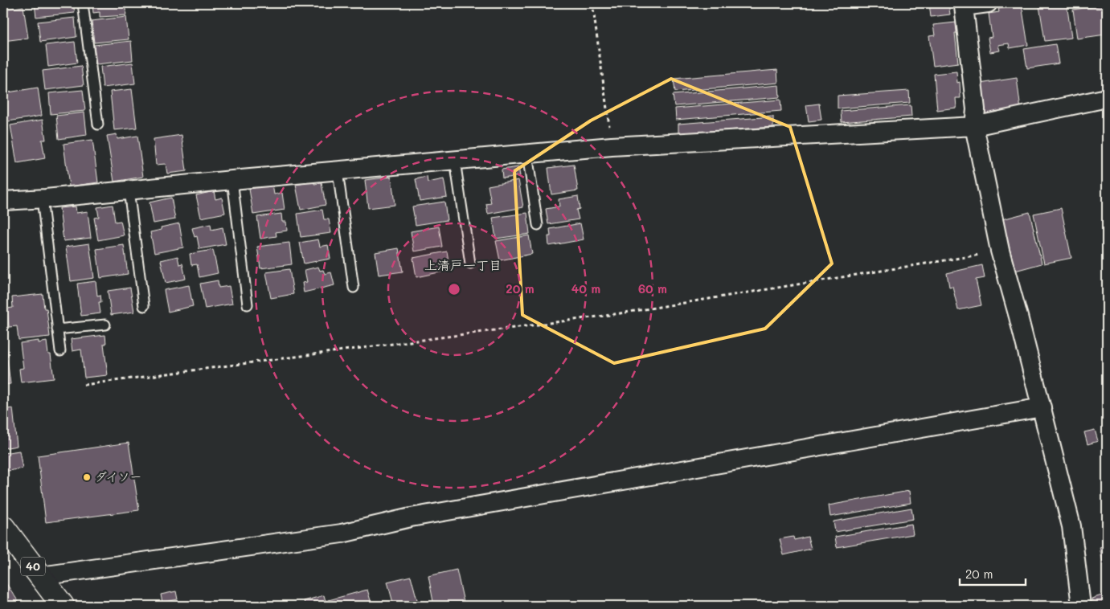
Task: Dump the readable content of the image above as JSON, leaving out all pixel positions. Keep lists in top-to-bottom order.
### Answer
{
  "streets": {
    "main road": ["40"]
  },
  "districts": ["上清戸一丁目"],
  "places": ["ダイソー"],
  "scale_bar": "20 m",
  "rings": ["20 m", "40 m", "60 m"]
}
